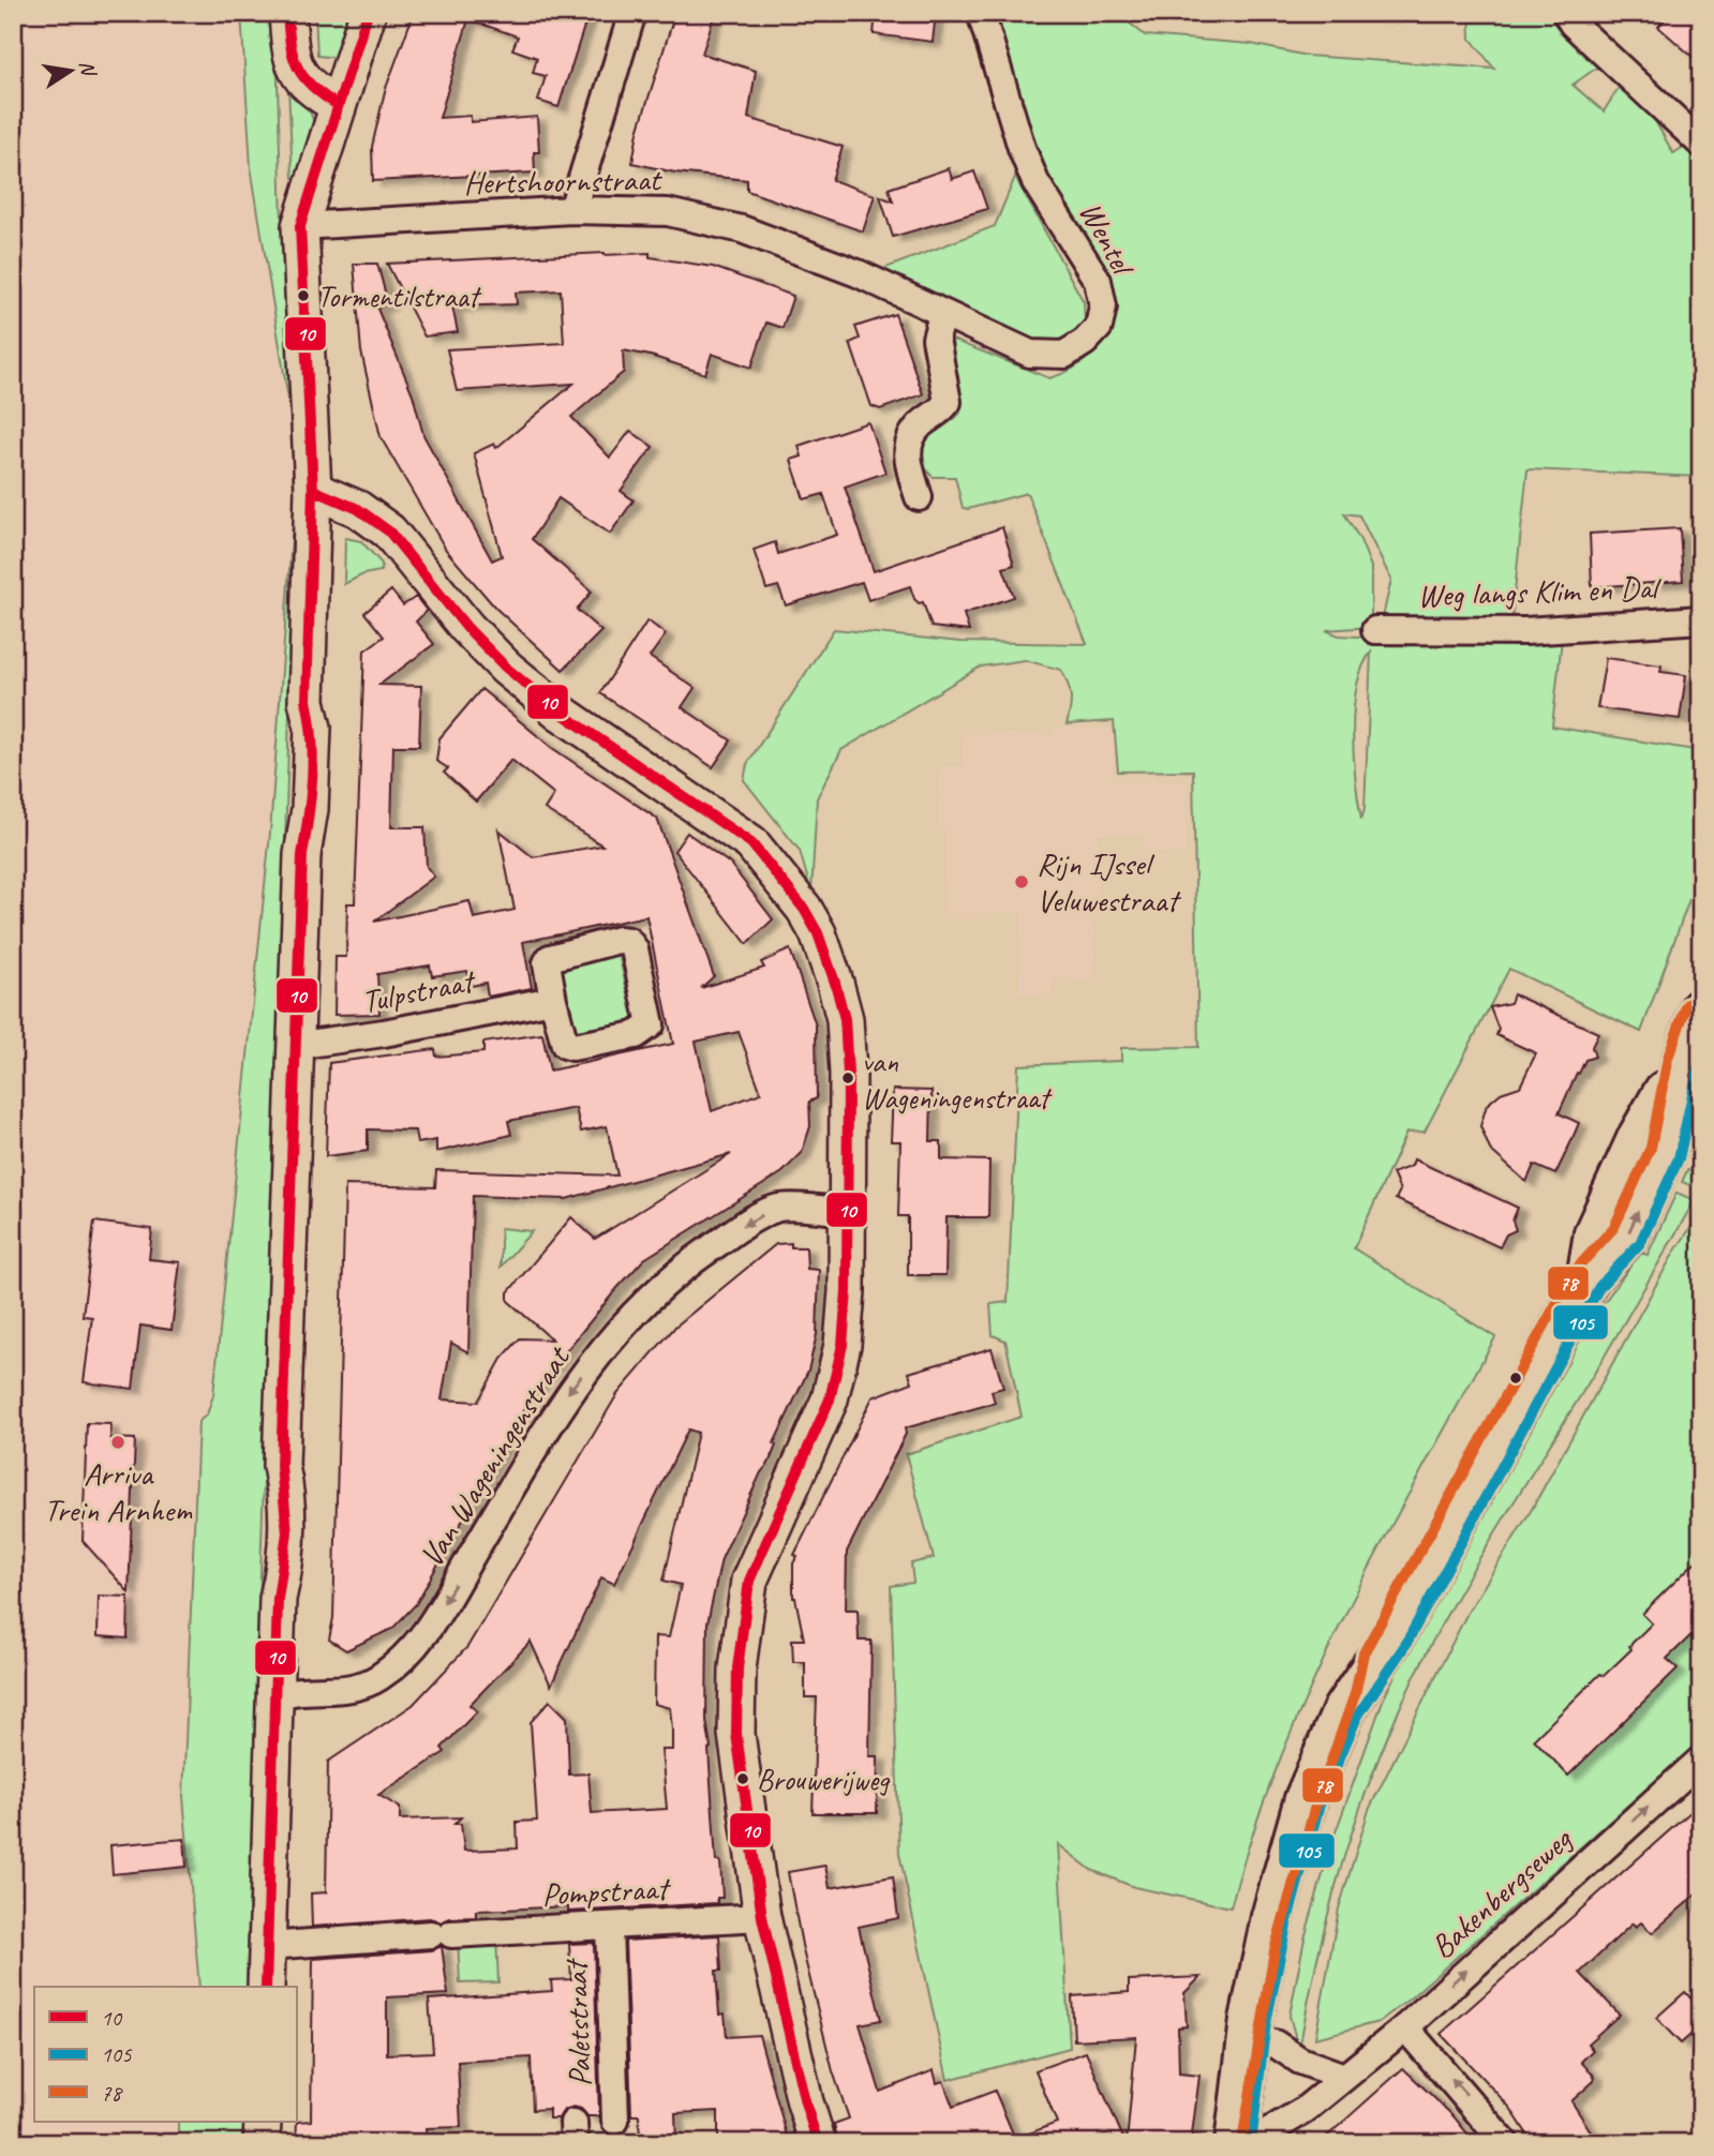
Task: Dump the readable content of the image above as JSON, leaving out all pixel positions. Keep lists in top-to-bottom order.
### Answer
{
  "streets": {
    "street": [
      "Hertshoornstraat",
      "Wentel",
      "Weg langs Klim en Dal",
      "Tulpstraat",
      "Van Wageningenstraat",
      "Pompstraat",
      "Bakenbergseweg",
      "Paletstraat"
    ]
  },
  "crossings": [
    ["Hertshoornstraat", "Wentel"],
    ["Pompstraat", "Paletstraat"]
  ],
  "one_way": ["Van Wageningenstraat", "Bakenbergseweg"],
  "places": [
    "Tormentilstraat",
    "Rijn IJssel Veluwestraat",
    "van Wageningenstraat",
    "Arriva Trein Arnhem",
    "Brouwerijweg"
  ],
  "lines": ["transit line 10", "transit line 78", "transit line 105"],
  "legend": ["10", "105", "78"],
  "north": "right"
}
